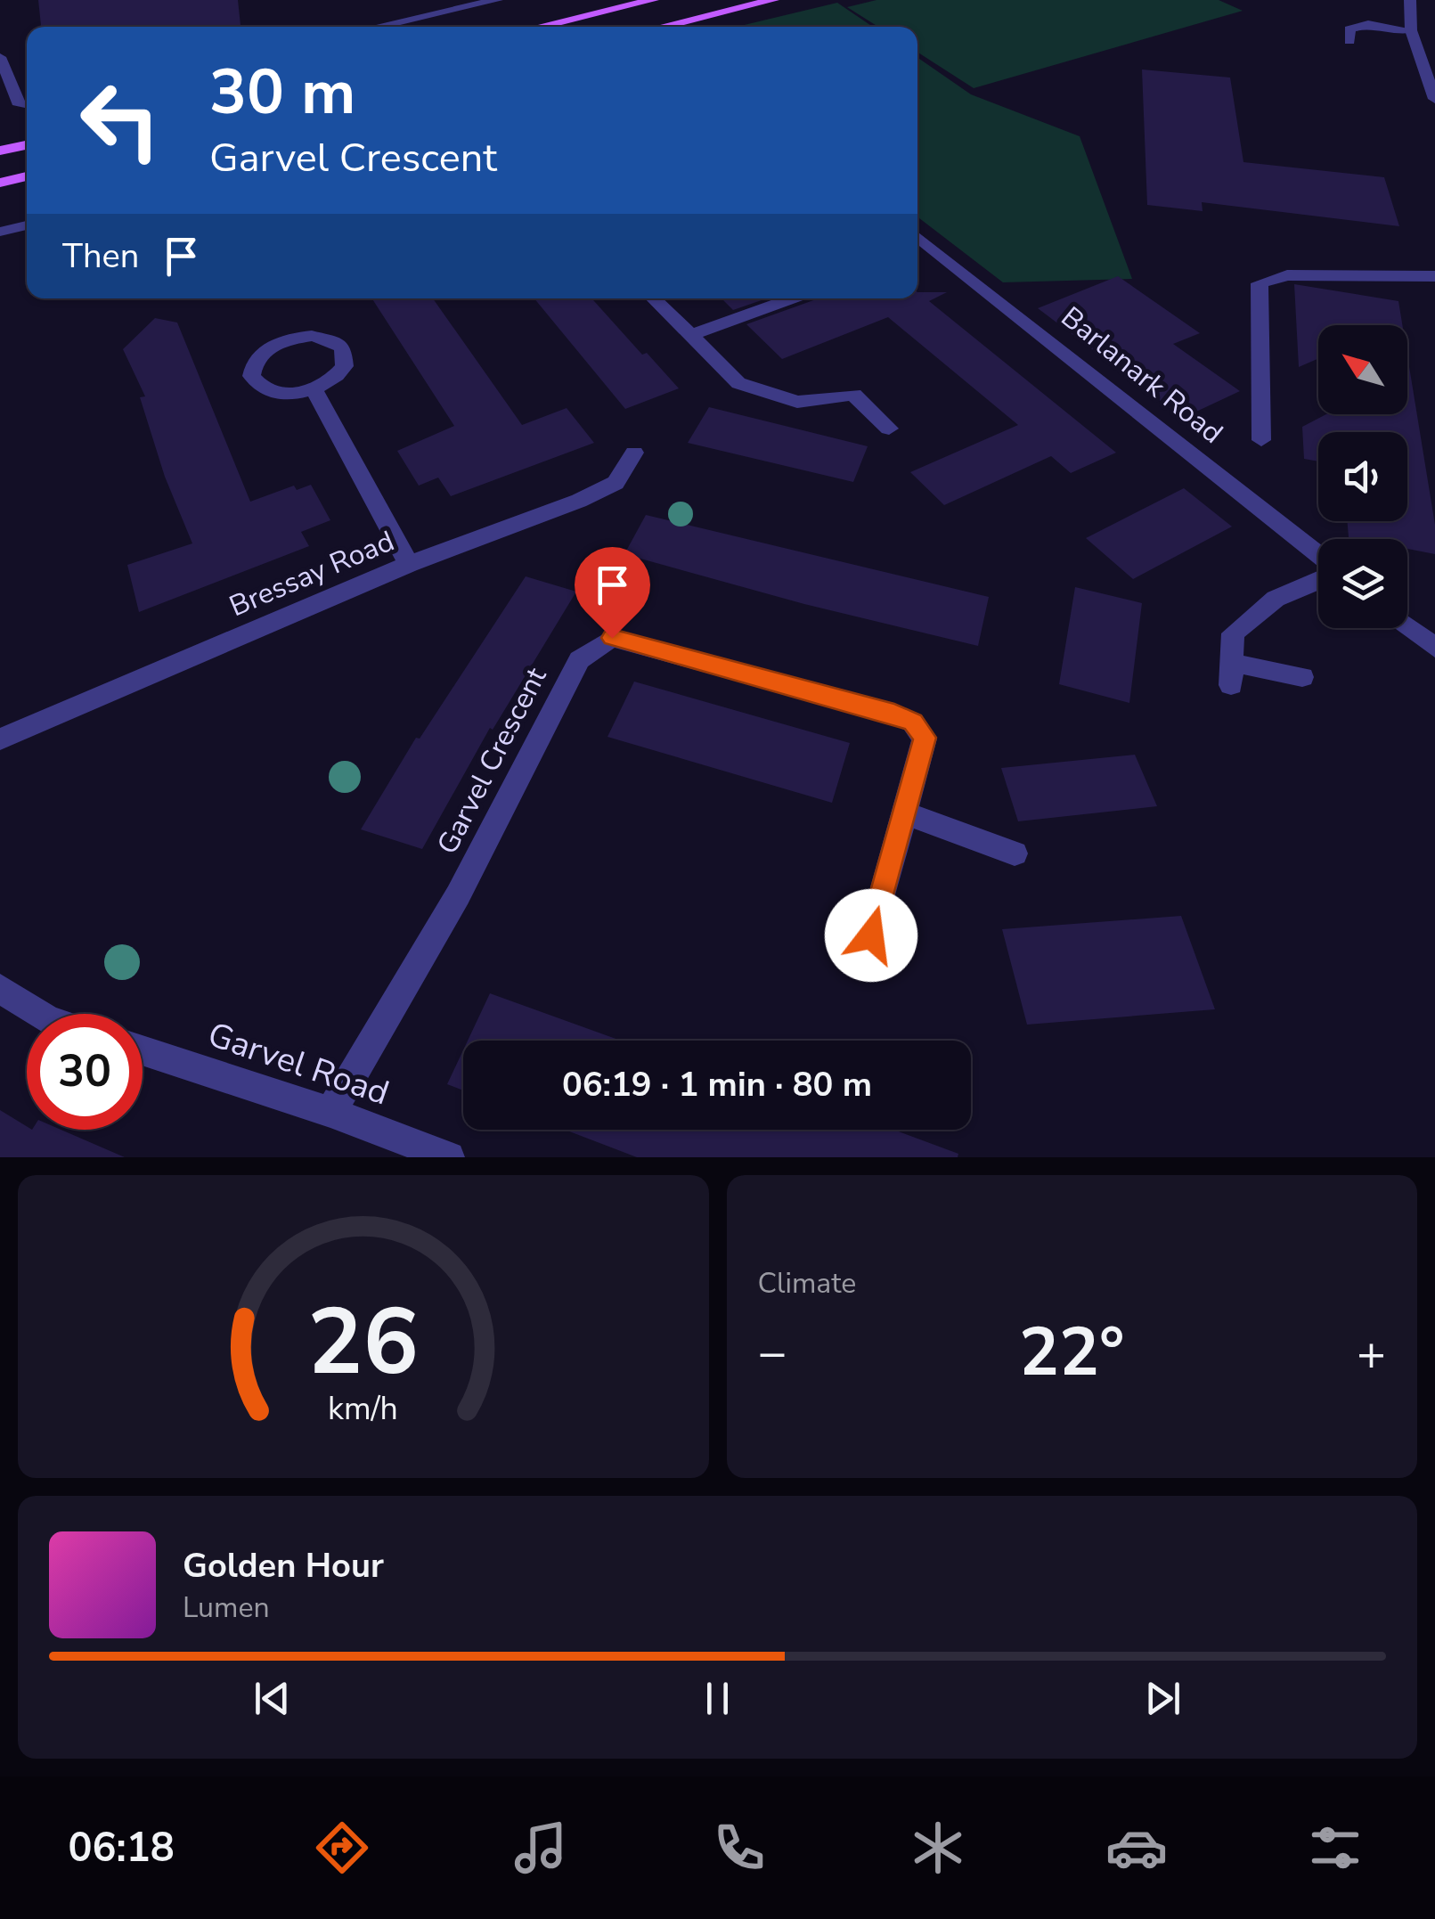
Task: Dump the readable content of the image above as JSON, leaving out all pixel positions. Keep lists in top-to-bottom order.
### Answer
{
  "streets": {
    "street": [
      "Barlanark Road",
      "Bressay Road",
      "Garvel Crescent",
      "Garvel Road"
    ]
  },
  "crossings": [
    ["Garvel Crescent", "Garvel Road"]
  ],
  "north": "top left",
  "page": {
    "turn": ["30 m", "Garvel Crescent"],
    "then": "Then",
    "limit": "30",
    "trip": "06:19 · 1 min · 80 m",
    "tile": "Climate",
    "heat": ["−", "22°", "+"],
    "song": ["Golden Hour", "Lumen"],
    "tabs": "06:18",
    "gauge": ["26", "km/h"]
  }
}
